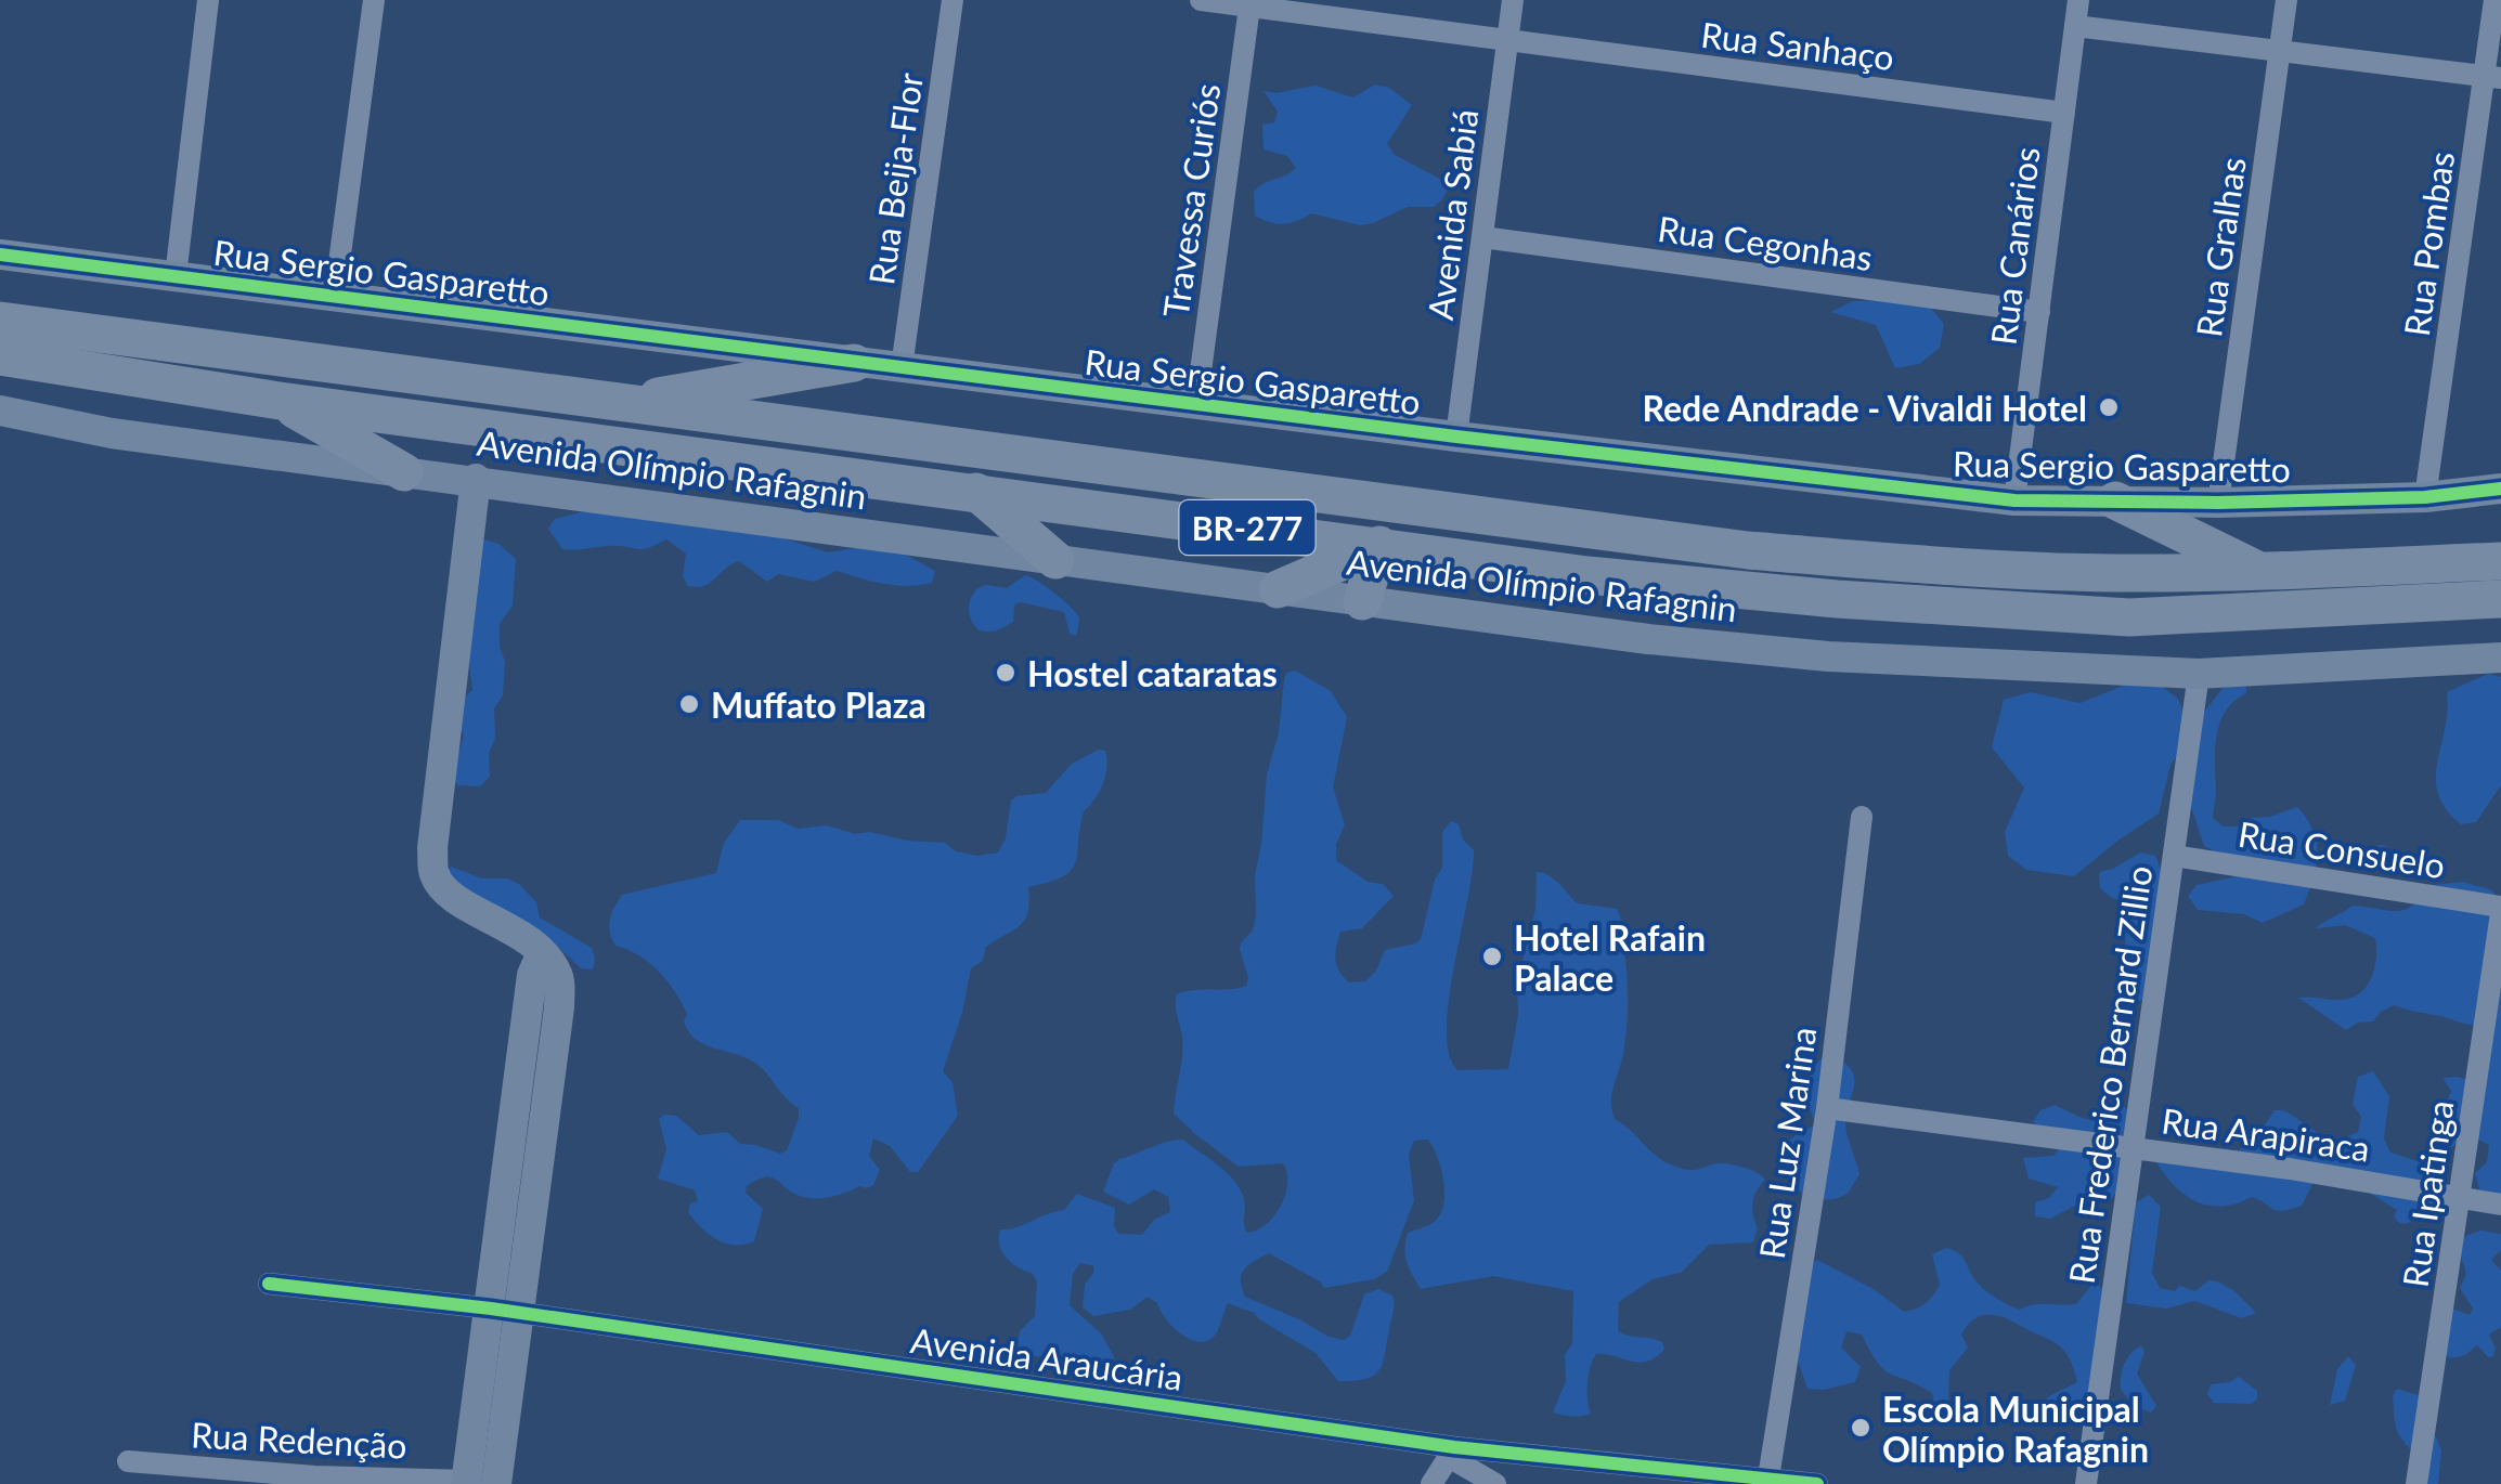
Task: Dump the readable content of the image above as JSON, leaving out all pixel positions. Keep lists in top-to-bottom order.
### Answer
{
  "streets": {
    "highway": ["BR-277"],
    "street": [
      "Rua Sanhaço",
      "Rua Beija-Flor",
      "Travessa Curiós",
      "Avenida Sabiá",
      "Rua Cegonhas",
      "Rua Pombas",
      "Rua Canários",
      "Rua Gralhas",
      "Rua Sergio Gasparetto",
      "Avenida Olímpio Rafagnin",
      "Rua Consuelo",
      "Rua Frederico Bernard Zillio",
      "Rua Arapiraca",
      "Rua Luz Marina",
      "Rua Ipatinga",
      "Avenida Araucária",
      "Rua Redenção"
    ]
  },
  "crossings": [
    ["Rua Sanhaço", "Travessa Curiós"],
    ["Rua Sanhaço", "Avenida Sabiá"],
    ["Rua Sanhaço", "Rua Canários"],
    ["Rua Beija-Flor", "Rua Sergio Gasparetto"],
    ["Travessa Curiós", "Rua Sergio Gasparetto"],
    ["Avenida Sabiá", "Rua Cegonhas"],
    ["Avenida Sabiá", "Rua Sergio Gasparetto"],
    ["Rua Cegonhas", "Rua Canários"],
    ["Rua Pombas", "Rua Sergio Gasparetto"],
    ["Rua Canários", "Rua Sergio Gasparetto"],
    ["Rua Gralhas", "Rua Sergio Gasparetto"],
    ["Avenida Olímpio Rafagnin", "Rua Frederico Bernard Zillio"],
    ["Rua Consuelo", "Rua Frederico Bernard Zillio"],
    ["Rua Consuelo", "Rua Ipatinga"],
    ["Rua Frederico Bernard Zillio", "Rua Arapiraca"],
    ["Rua Arapiraca", "Rua Luz Marina"],
    ["Rua Arapiraca", "Rua Ipatinga"],
    ["Rua Luz Marina", "Avenida Araucária"]
  ],
  "places": [
    "Rede Andrade - Vivaldi Hotel",
    "Hostel cataratas",
    "Muffato Plaza",
    "Hotel Rafain Palace",
    "Escola Municipal Olímpio Rafagnin"
  ]
}
